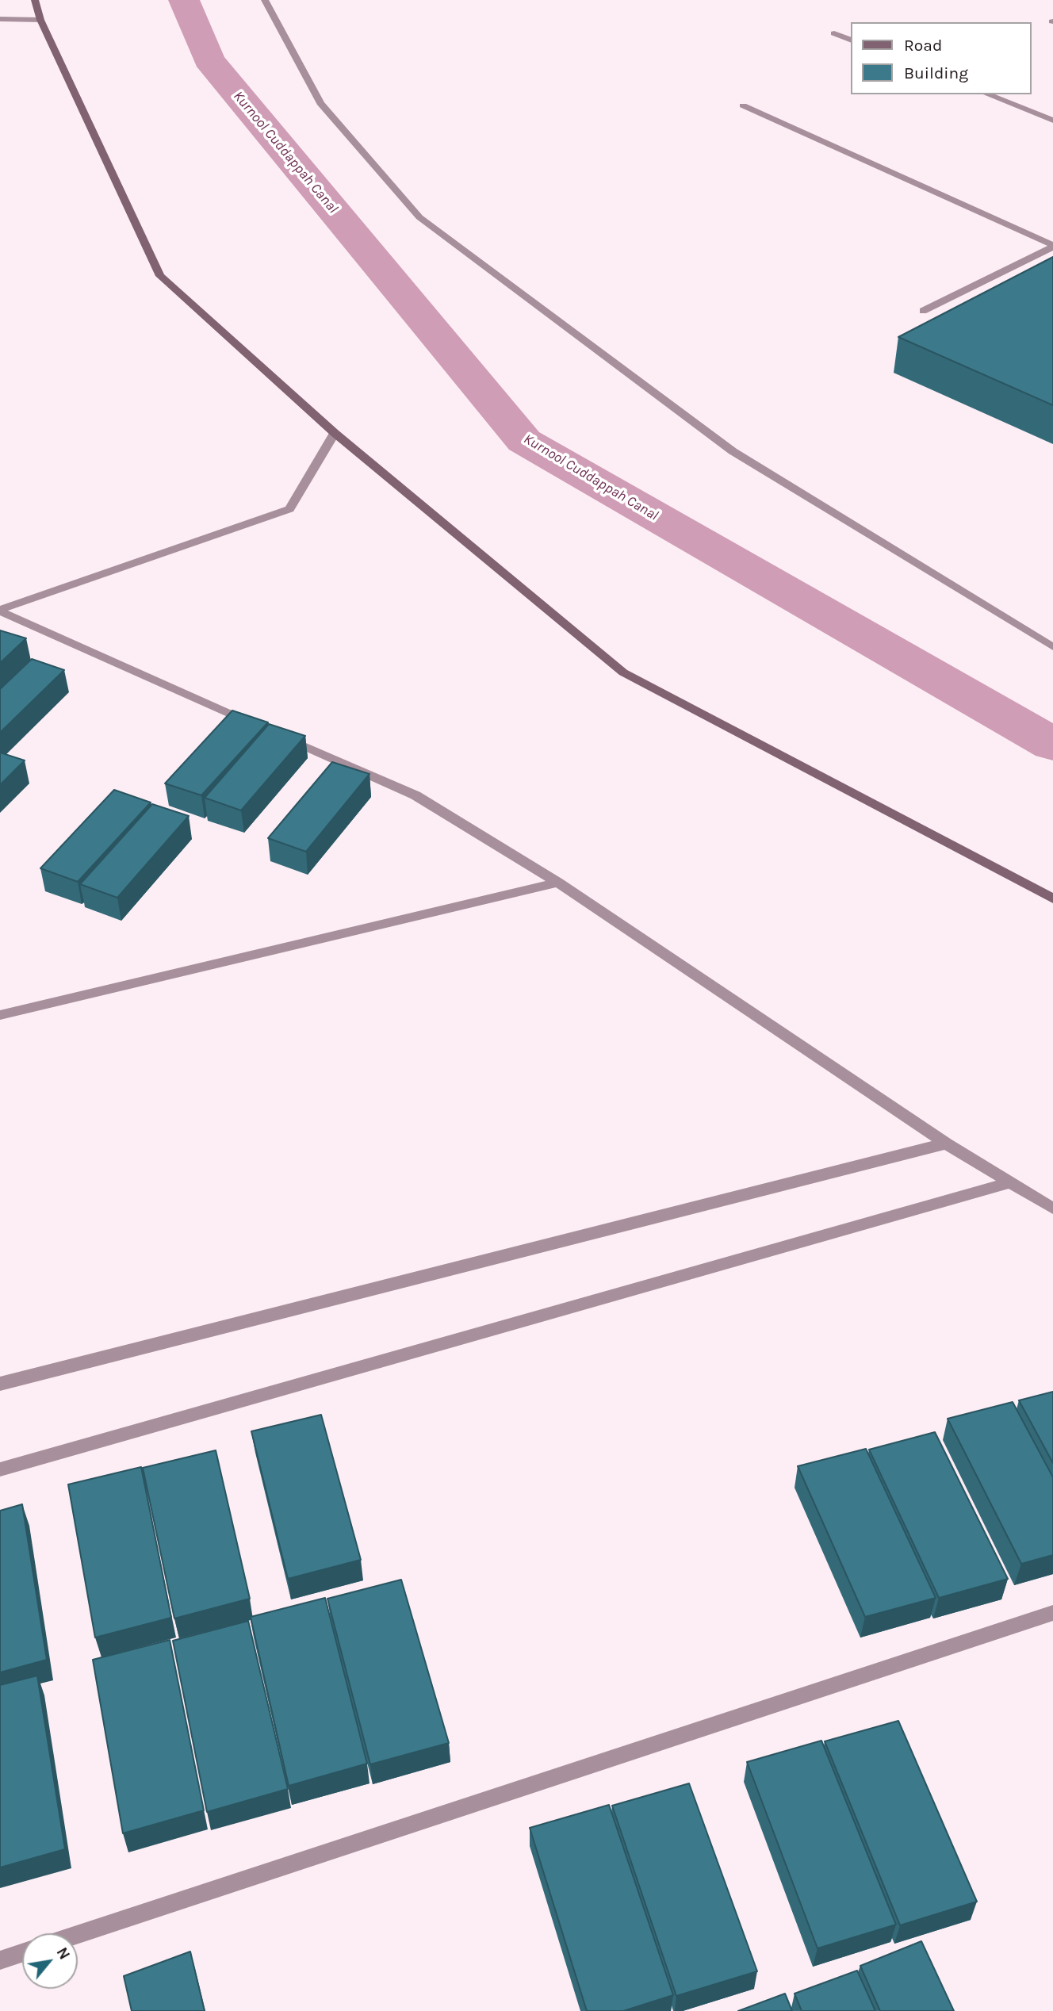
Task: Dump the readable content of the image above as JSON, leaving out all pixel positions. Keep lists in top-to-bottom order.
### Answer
{
  "water": ["Kurnool Cuddappah Canal"],
  "legend": ["Road", "Building"],
  "north": "top right"
}
